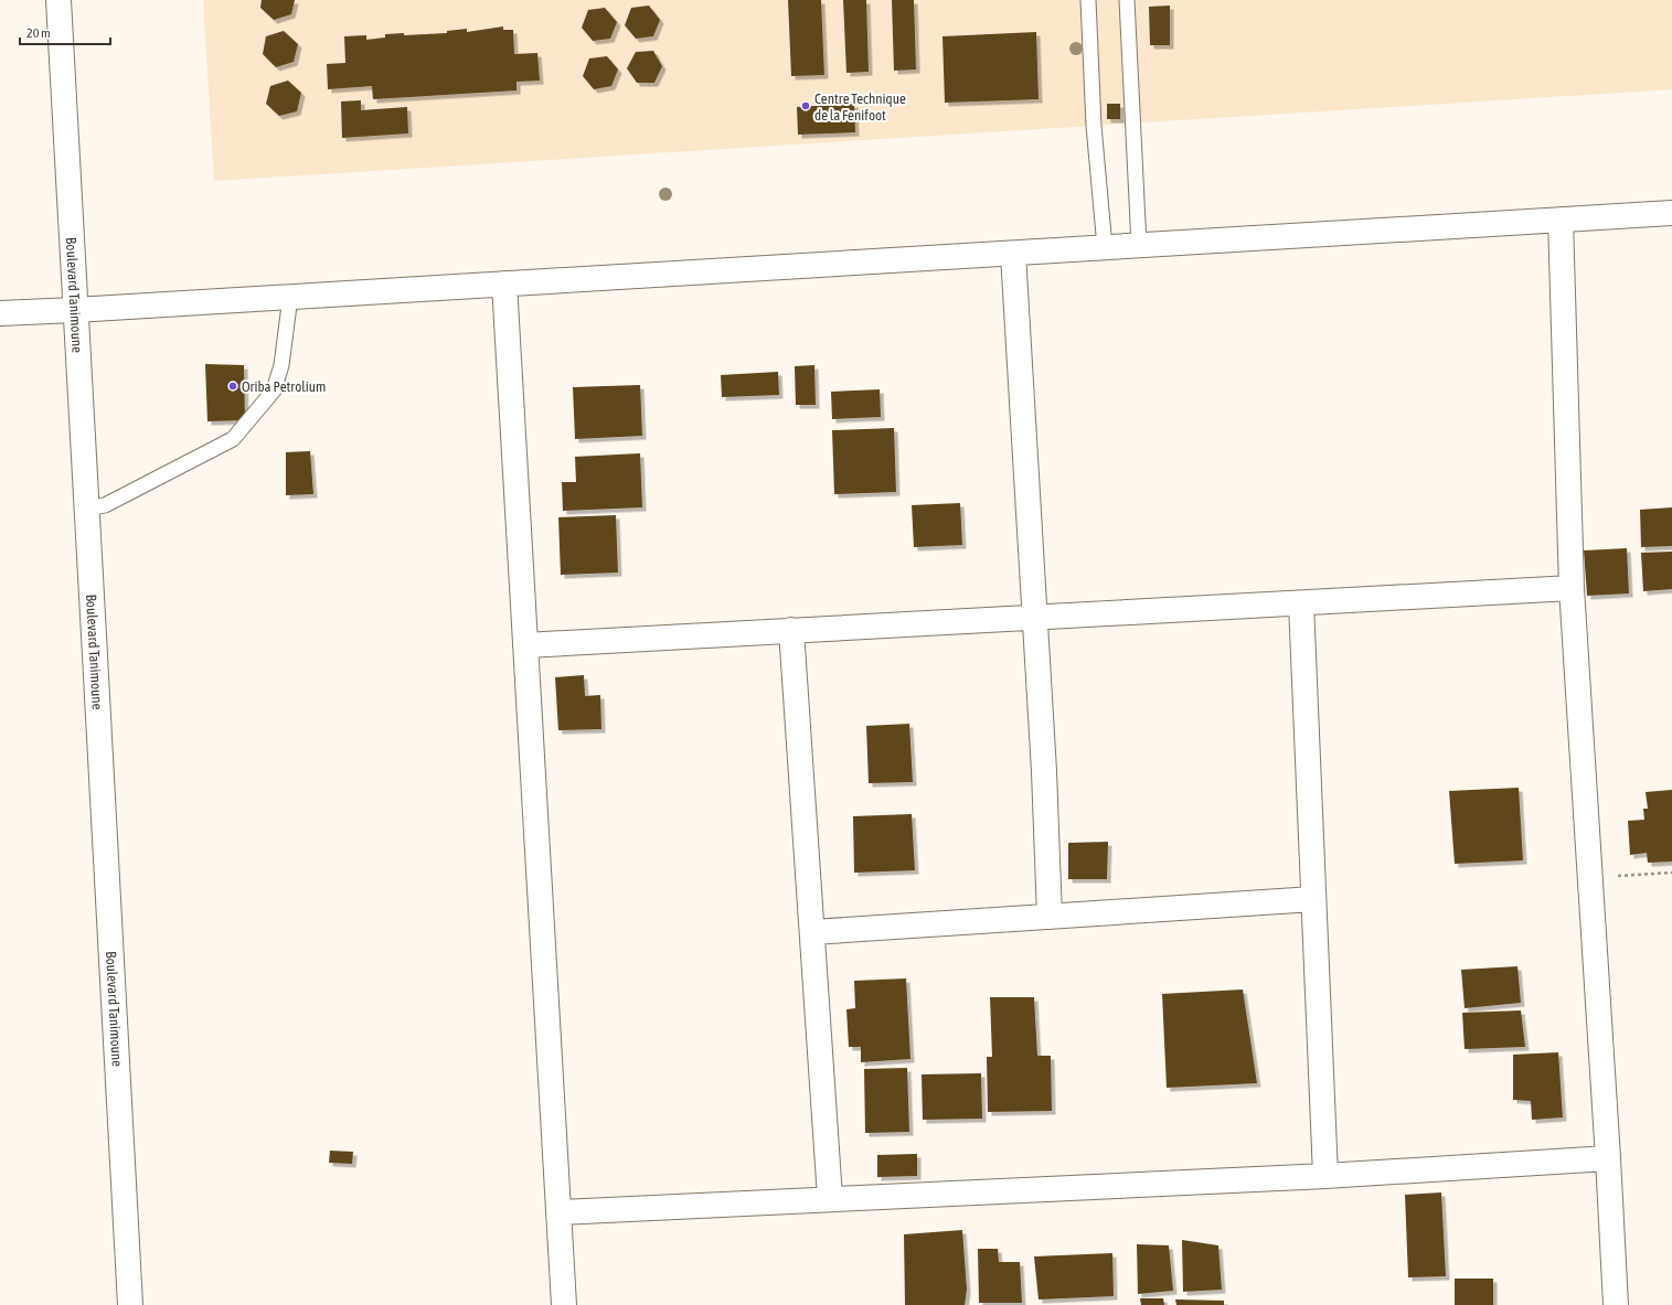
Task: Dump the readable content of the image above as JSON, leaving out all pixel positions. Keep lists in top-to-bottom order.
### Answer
{
  "streets": {
    "street": ["Boulevard Tanimoune"]
  },
  "places": ["Centre Technique de la Fenifoot", "Oriba Petrolium"],
  "scale_bar": "20 m"
}
